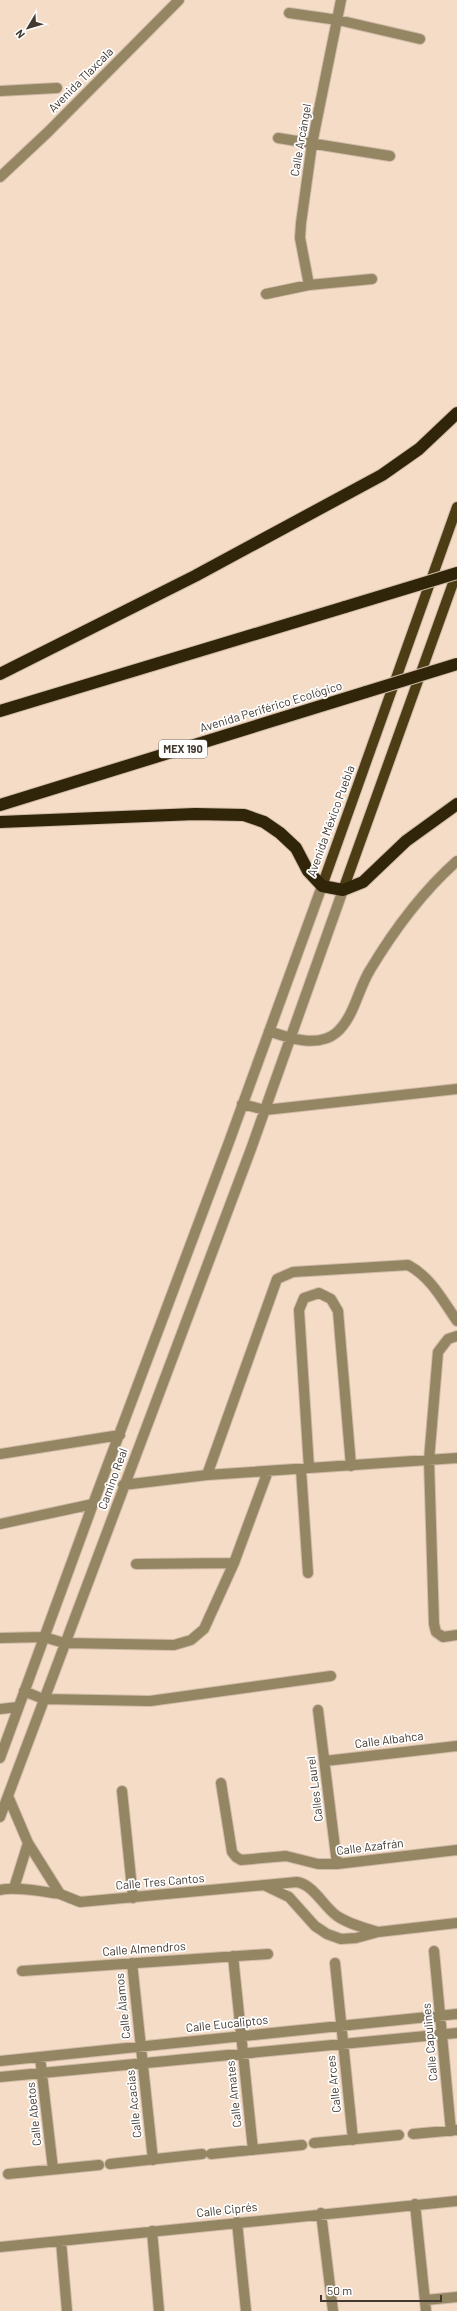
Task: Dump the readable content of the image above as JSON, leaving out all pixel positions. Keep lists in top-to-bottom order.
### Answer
{
  "streets": {
    "highway": ["Avenida Periférico Ecológico", "MEX 190"],
    "main road": ["Avenida México Puebla"],
    "street": [
      "Avenida Tlaxcala",
      "Calle Arcángel",
      "Camino Real",
      "Calle Albahca",
      "Calles Laurel",
      "Calle Azafrán",
      "Calle Tres Cantos",
      "Calle Almendros",
      "Calle Álamos",
      "Calle Eucaliptos",
      "Calle Capulines",
      "Calle Arces",
      "Calle Amates",
      "Calle Acacias",
      "Calle Abetos",
      "Calle Ciprés"
    ]
  },
  "crossings": [
    ["Avenida México Puebla", "Camino Real"],
    ["Calle Albahca", "Calles Laurel"],
    ["Calles Laurel", "Calle Azafrán"],
    ["Calle Almendros", "Calle Álamos"],
    ["Calle Almendros", "Calle Amates"],
    ["Calle Álamos", "Calle Eucaliptos"],
    ["Calle Álamos", "Calle Acacias"],
    ["Calle Eucaliptos", "Calle Capulines"],
    ["Calle Eucaliptos", "Calle Arces"],
    ["Calle Eucaliptos", "Calle Amates"],
    ["Calle Eucaliptos", "Calle Acacias"],
    ["Calle Eucaliptos", "Calle Abetos"]
  ],
  "scale_bar": "50 m",
  "north": "bottom left"
}
